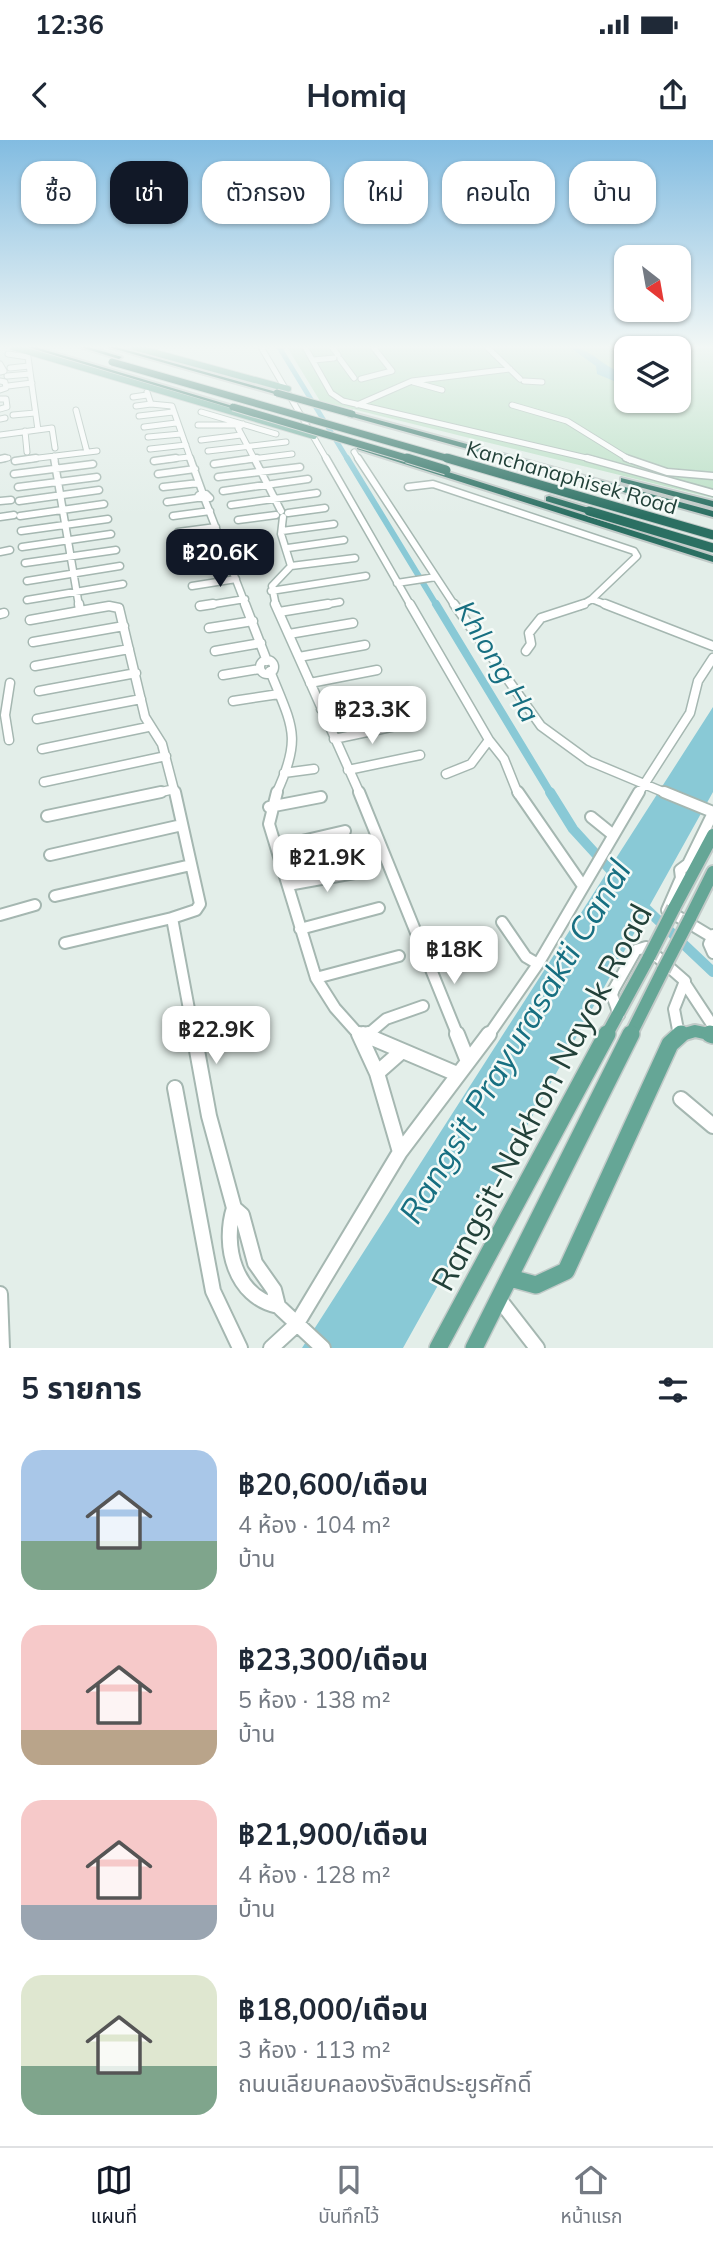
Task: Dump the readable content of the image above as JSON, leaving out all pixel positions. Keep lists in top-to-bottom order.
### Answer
{
  "streets": {
    "highway": ["Kanchanaphisek Road"],
    "main road": ["Rangsit-Nakhon Nayok Road"]
  },
  "water": ["Khlong Ha", "Rangsit Prayurasakti Canal"],
  "north": "bottom right",
  "page": {
    "status": "12:36",
    "header": "Homiq",
    "chip": [
      "ซื้อ",
      "เช่า",
      "ตัวกรอง",
      "ใหม่",
      "คอนโด",
      "บ้าน"
    ],
    "price": [
      "฿20.6K",
      "฿23.3K",
      "฿21.9K",
      "฿18K",
      "฿22.9K"
    ],
    "heading": "5 รายการ",
    "list": [
      {
        "name": "฿20,600/เดือน",
        "note": "4 ห้อง · 104 m² · บ้าน"
      },
      {
        "name": "฿23,300/เดือน",
        "note": "5 ห้อง · 138 m² · บ้าน"
      },
      {
        "name": "฿21,900/เดือน",
        "note": "4 ห้อง · 128 m² · บ้าน"
      },
      {
        "name": "฿18,000/เดือน",
        "note": "3 ห้อง · 113 m² · ถนนเลียบคลองรังสิตประยูรศักดิ์"
      }
    ],
    "tabs": ["แผนที่", "บันทึกไว้", "หน้าแรก"]
  }
}
